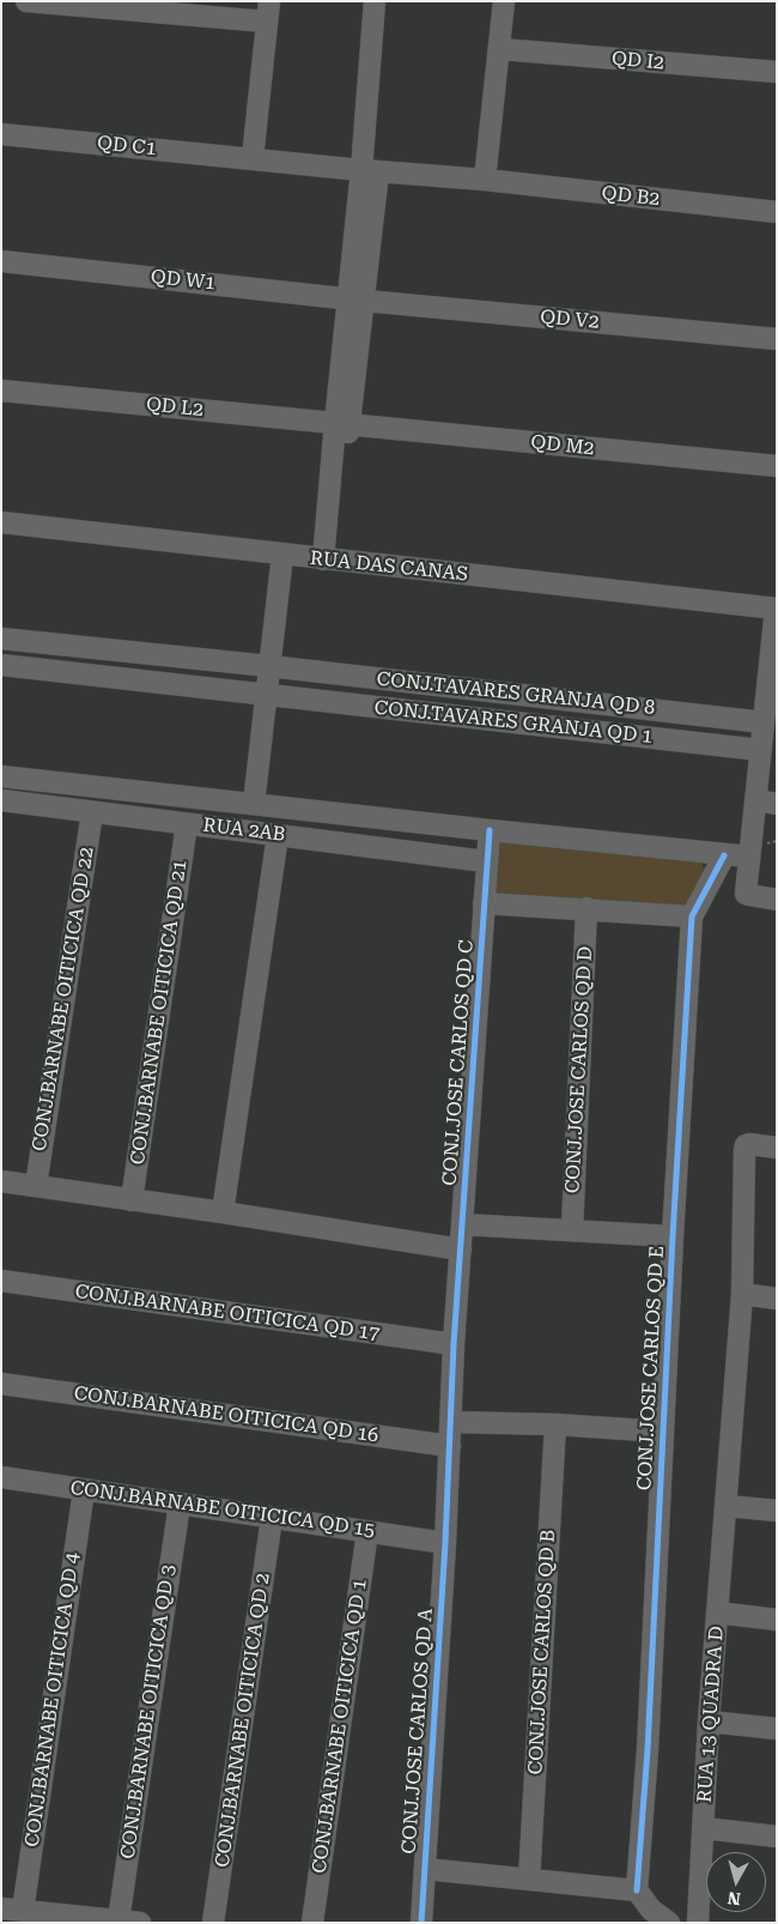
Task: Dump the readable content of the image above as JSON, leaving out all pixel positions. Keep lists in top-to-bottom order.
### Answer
{
  "streets": {
    "street": [
      "QD I2",
      "QD C1",
      "QD B2",
      "QD W1",
      "QD V2",
      "QD L2",
      "QD M2",
      "RUA DAS CANAS",
      "CONJ.TAVARES GRANJA QD 8",
      "CONJ.TAVARES GRANJA QD 1",
      "RUA 2AB",
      "CONJ.BARNABE OITICICA QD 22",
      "CONJ.BARNABE OITICICA QD 21",
      "CONJ.JOSE CARLOS QD C",
      "CONJ.JOSE CARLOS QD D",
      "CONJ.BARNABE OITICICA QD 17",
      "CONJ.JOSE CARLOS QD E",
      "CONJ.BARNABE OITICICA QD 16",
      "CONJ.BARNABE OITICICA QD 15",
      "CONJ.JOSE CARLOS QD B",
      "CONJ.BARNABE OITICICA QD 4",
      "CONJ.BARNABE OITICICA QD 3",
      "RUA 13 QUADRA D",
      "CONJ.BARNABE OITICICA QD 2",
      "CONJ.BARNABE OITICICA QD 1",
      "CONJ.JOSE CARLOS QD A"
    ]
  },
  "crossings": [
    ["QD C1", "QD B2"],
    ["QD W1", "QD V2"],
    ["QD L2", "QD M2"],
    ["RUA 2AB", "CONJ.BARNABE OITICICA QD 22"],
    ["RUA 2AB", "CONJ.BARNABE OITICICA QD 21"],
    ["RUA 2AB", "CONJ.JOSE CARLOS QD C"],
    ["CONJ.JOSE CARLOS QD C", "CONJ.BARNABE OITICICA QD 17"],
    ["CONJ.JOSE CARLOS QD C", "CONJ.JOSE CARLOS QD A"],
    ["CONJ.BARNABE OITICICA QD 17", "CONJ.JOSE CARLOS QD A"],
    ["CONJ.BARNABE OITICICA QD 16", "CONJ.JOSE CARLOS QD A"],
    ["CONJ.BARNABE OITICICA QD 15", "CONJ.BARNABE OITICICA QD 4"],
    ["CONJ.BARNABE OITICICA QD 15", "CONJ.BARNABE OITICICA QD 3"],
    ["CONJ.BARNABE OITICICA QD 15", "CONJ.BARNABE OITICICA QD 2"],
    ["CONJ.BARNABE OITICICA QD 15", "CONJ.BARNABE OITICICA QD 1"],
    ["CONJ.BARNABE OITICICA QD 15", "CONJ.JOSE CARLOS QD A"]
  ],
  "north": "bottom"
}
